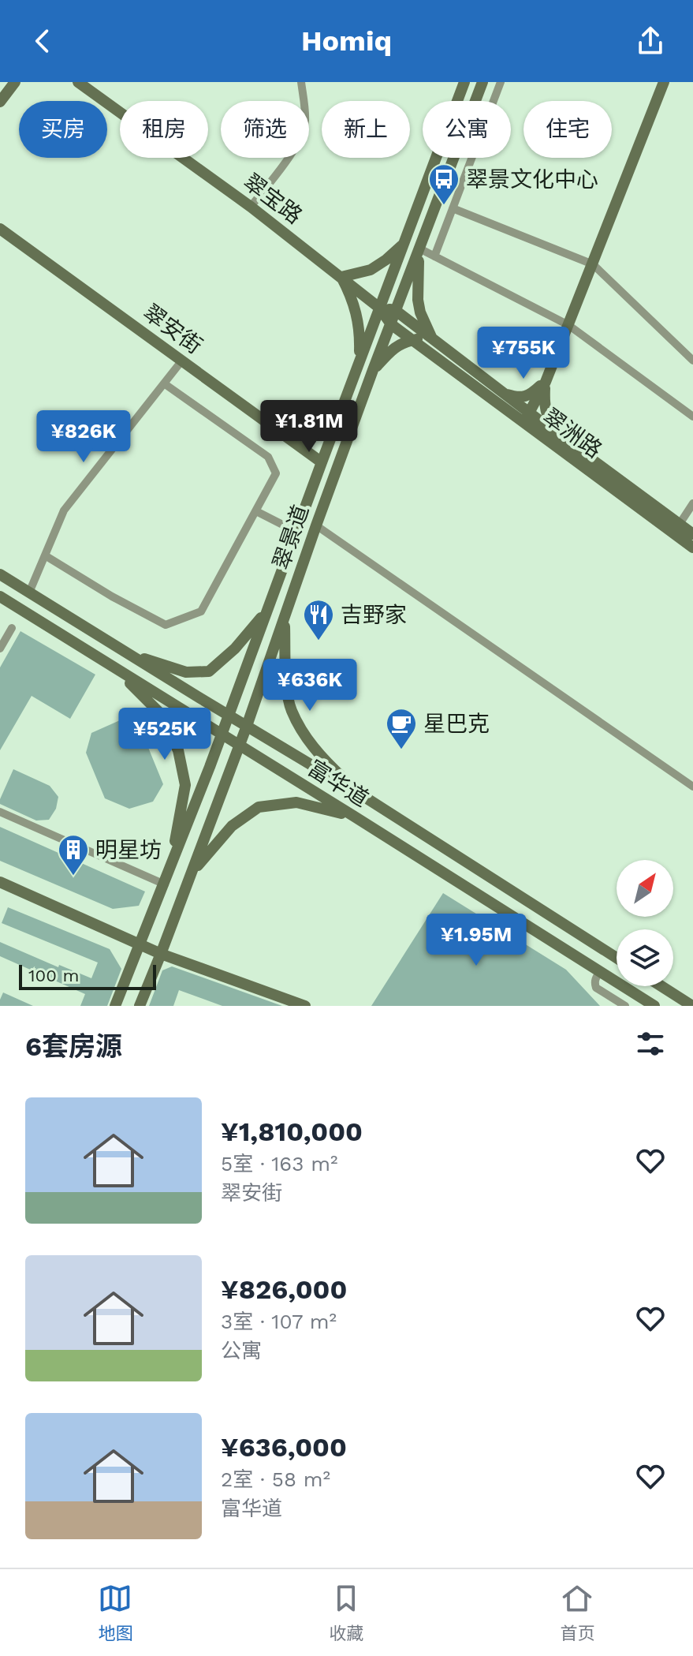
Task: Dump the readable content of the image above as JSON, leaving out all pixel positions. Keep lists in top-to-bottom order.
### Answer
{
  "streets": {
    "main road": [
      "翠宝路",
      "翠安街",
      "翠洲路",
      "翠景道",
      "富华道"
    ]
  },
  "crossings": [
    ["翠宝路", "翠洲路"],
    ["翠宝路", "翠景道"],
    ["翠安街", "翠景道"],
    ["翠洲路", "翠景道"],
    ["翠景道", "富华道"]
  ],
  "places": {
    "bus stop": ["翠景文化中心"],
    "restaurant": ["吉野家"],
    "cafe": ["星巴克"],
    "building": ["明星坊"]
  },
  "scale_bar": "100 m",
  "north": "top right",
  "page": {
    "header": "Homiq",
    "chip": [
      "买房",
      "租房",
      "筛选",
      "新上",
      "公寓",
      "住宅"
    ],
    "price": [
      "¥755K",
      "¥1.81M",
      "¥826K",
      "¥636K",
      "¥525K",
      "¥1.95M"
    ],
    "scale": "100 m",
    "heading": "6套房源",
    "list": [
      {
        "name": "¥1,810,000",
        "note": "5室 · 163 m² · 翠安街"
      },
      {
        "name": "¥826,000",
        "note": "3室 · 107 m² · 公寓"
      },
      {
        "name": "¥636,000",
        "note": "2室 · 58 m² · 富华道"
      }
    ],
    "tabs": ["地图", "收藏", "首页"]
  }
}
